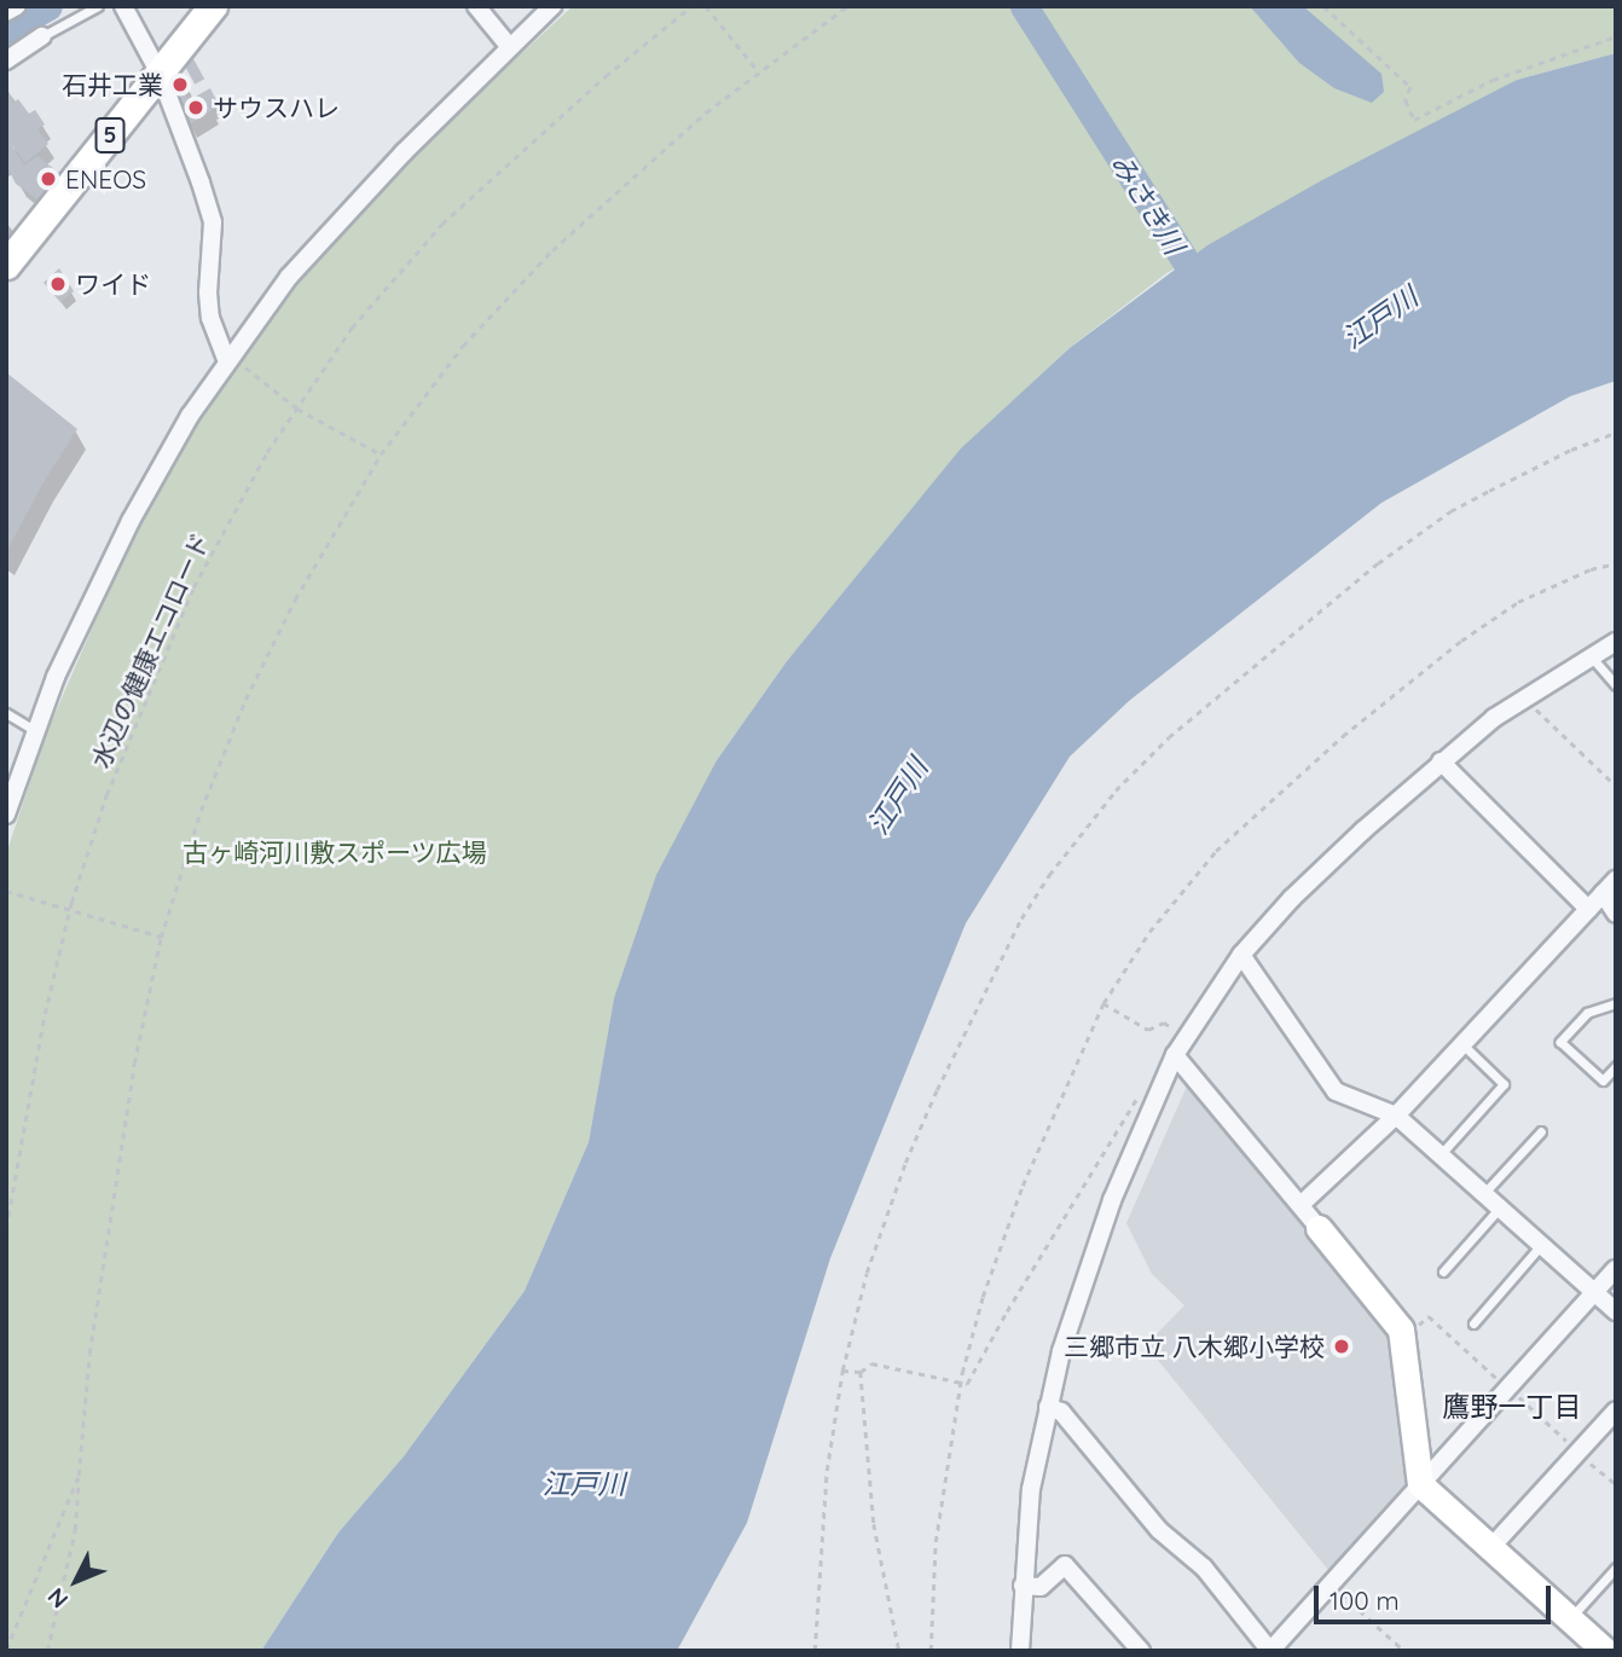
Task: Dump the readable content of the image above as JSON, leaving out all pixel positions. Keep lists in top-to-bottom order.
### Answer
{
  "streets": {
    "main road": ["5"],
    "path": ["水辺の健康エコロード"]
  },
  "districts": ["鷹野一丁目"],
  "water": ["みさき川", "江戸川"],
  "parks": ["古ヶ崎河川敷スポーツ広場"],
  "places": [
    "石井工業",
    "サウスハレ",
    "ENEOS",
    "ワイド",
    "三郷市立 八木郷小学校"
  ],
  "scale_bar": "100 m",
  "north": "bottom left"
}
